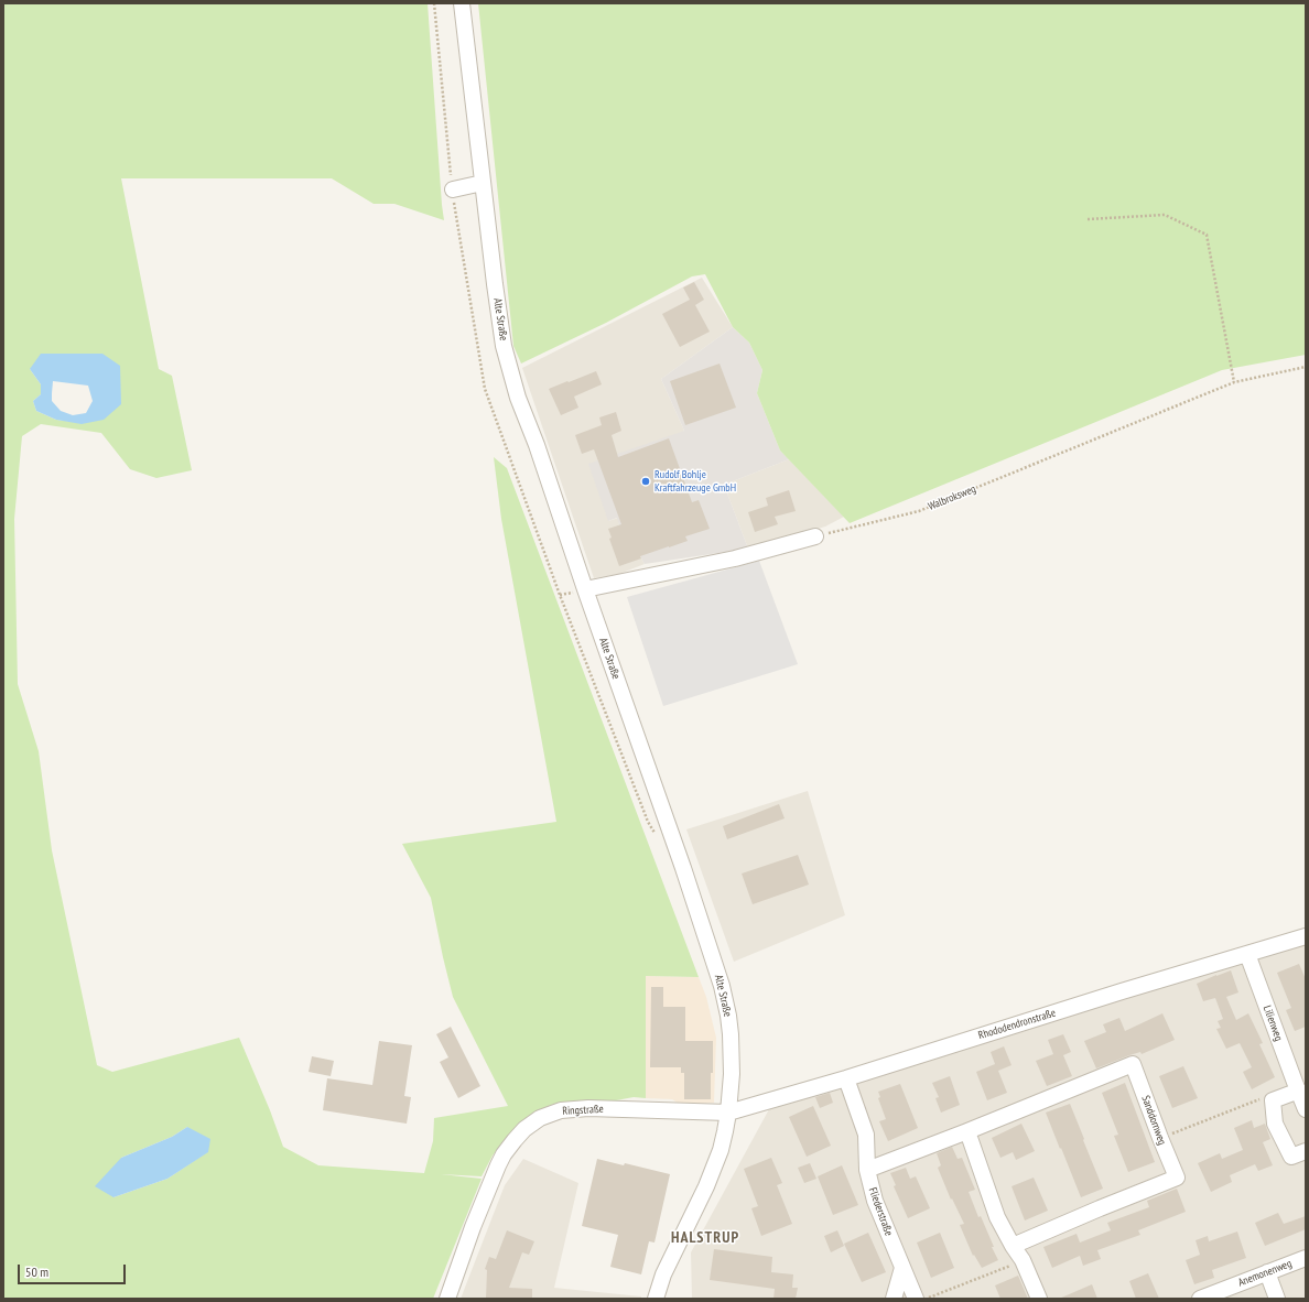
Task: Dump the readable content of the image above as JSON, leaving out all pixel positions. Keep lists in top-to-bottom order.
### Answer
{
  "streets": {
    "street": [
      "Alte Straße",
      "Lilienweg",
      "Rhododendronstraße",
      "Ringstraße",
      "Sanddornweg",
      "Fliederstraße",
      "Anemonenweg"
    ],
    "path": ["Walbroksweg"]
  },
  "crossings": [
    ["Alte Straße", "Rhododendronstraße"],
    ["Alte Straße", "Ringstraße"],
    ["Lilienweg", "Rhododendronstraße"],
    ["Rhododendronstraße", "Ringstraße"],
    ["Rhododendronstraße", "Fliederstraße"],
    ["Sanddornweg", "Fliederstraße"]
  ],
  "districts": ["HALSTRUP"],
  "places": ["Rudolf Bohlje Kraftfahrzeuge GmbH"],
  "scale_bar": "50 m"
}
